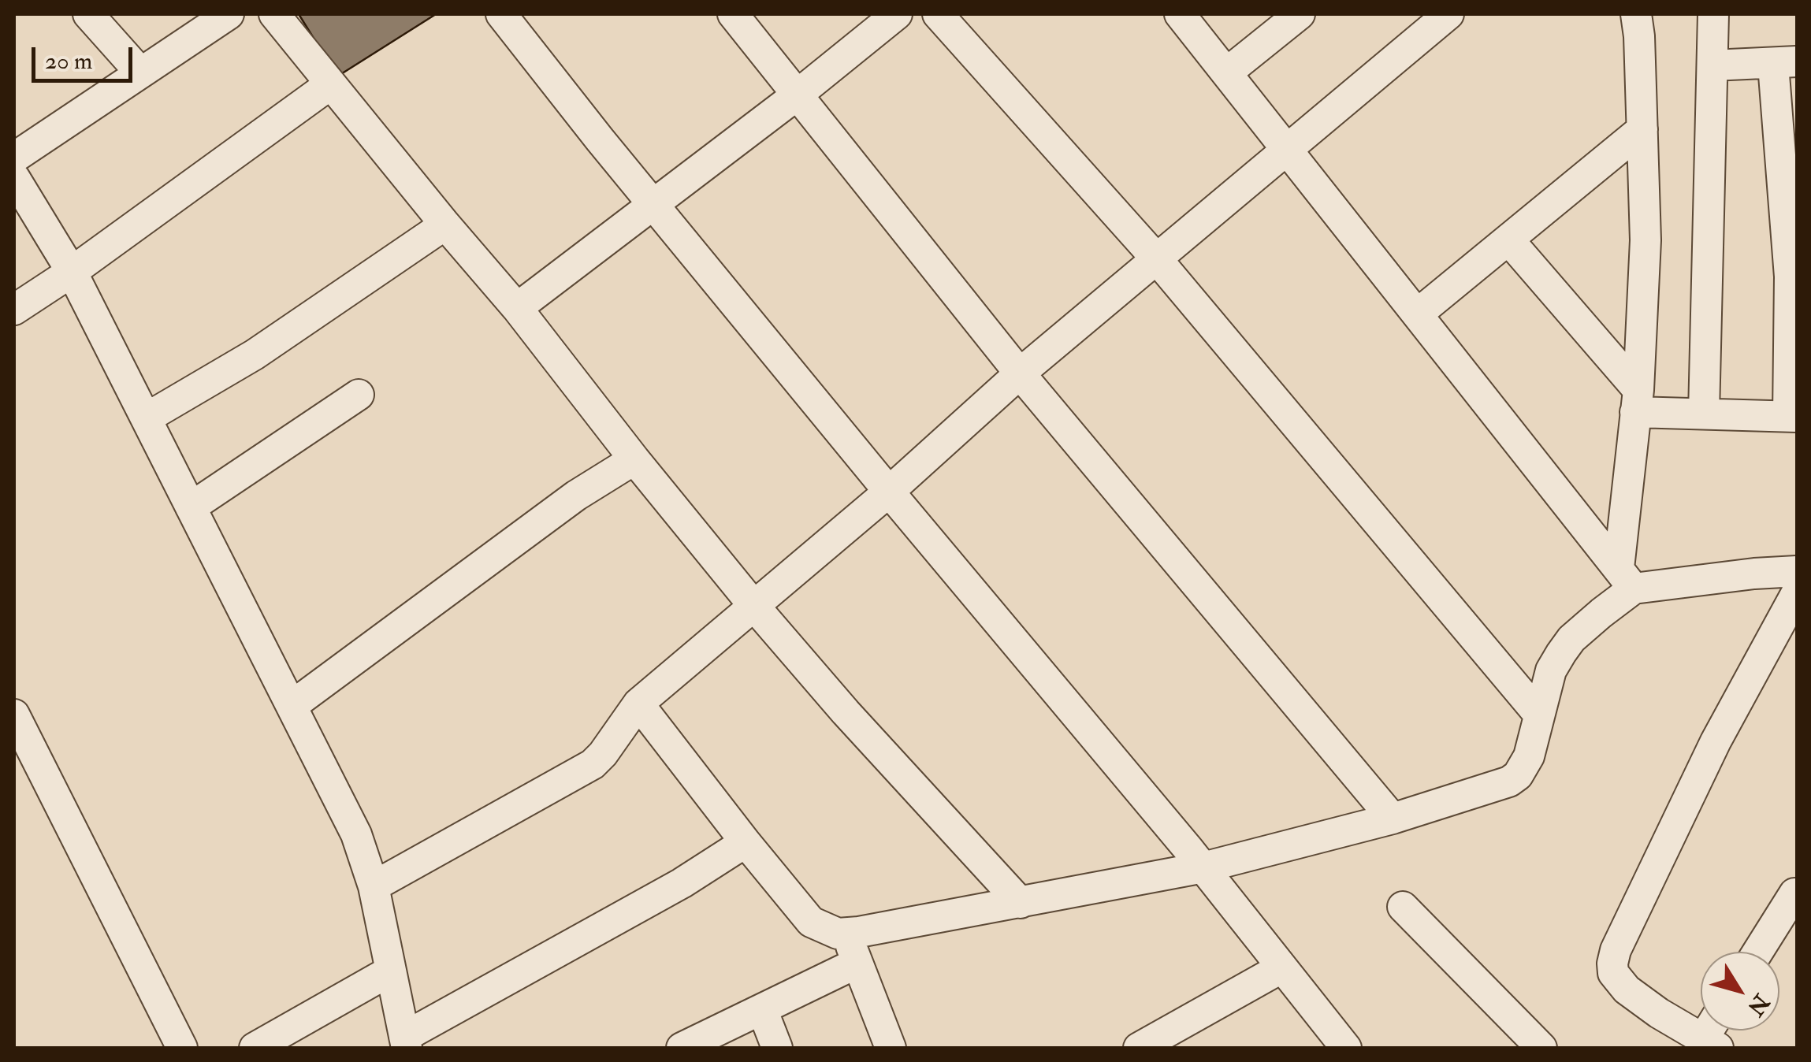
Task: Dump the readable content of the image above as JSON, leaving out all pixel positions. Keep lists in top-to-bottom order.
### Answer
{
  "scale_bar": "20 m",
  "north": "bottom right"
}
